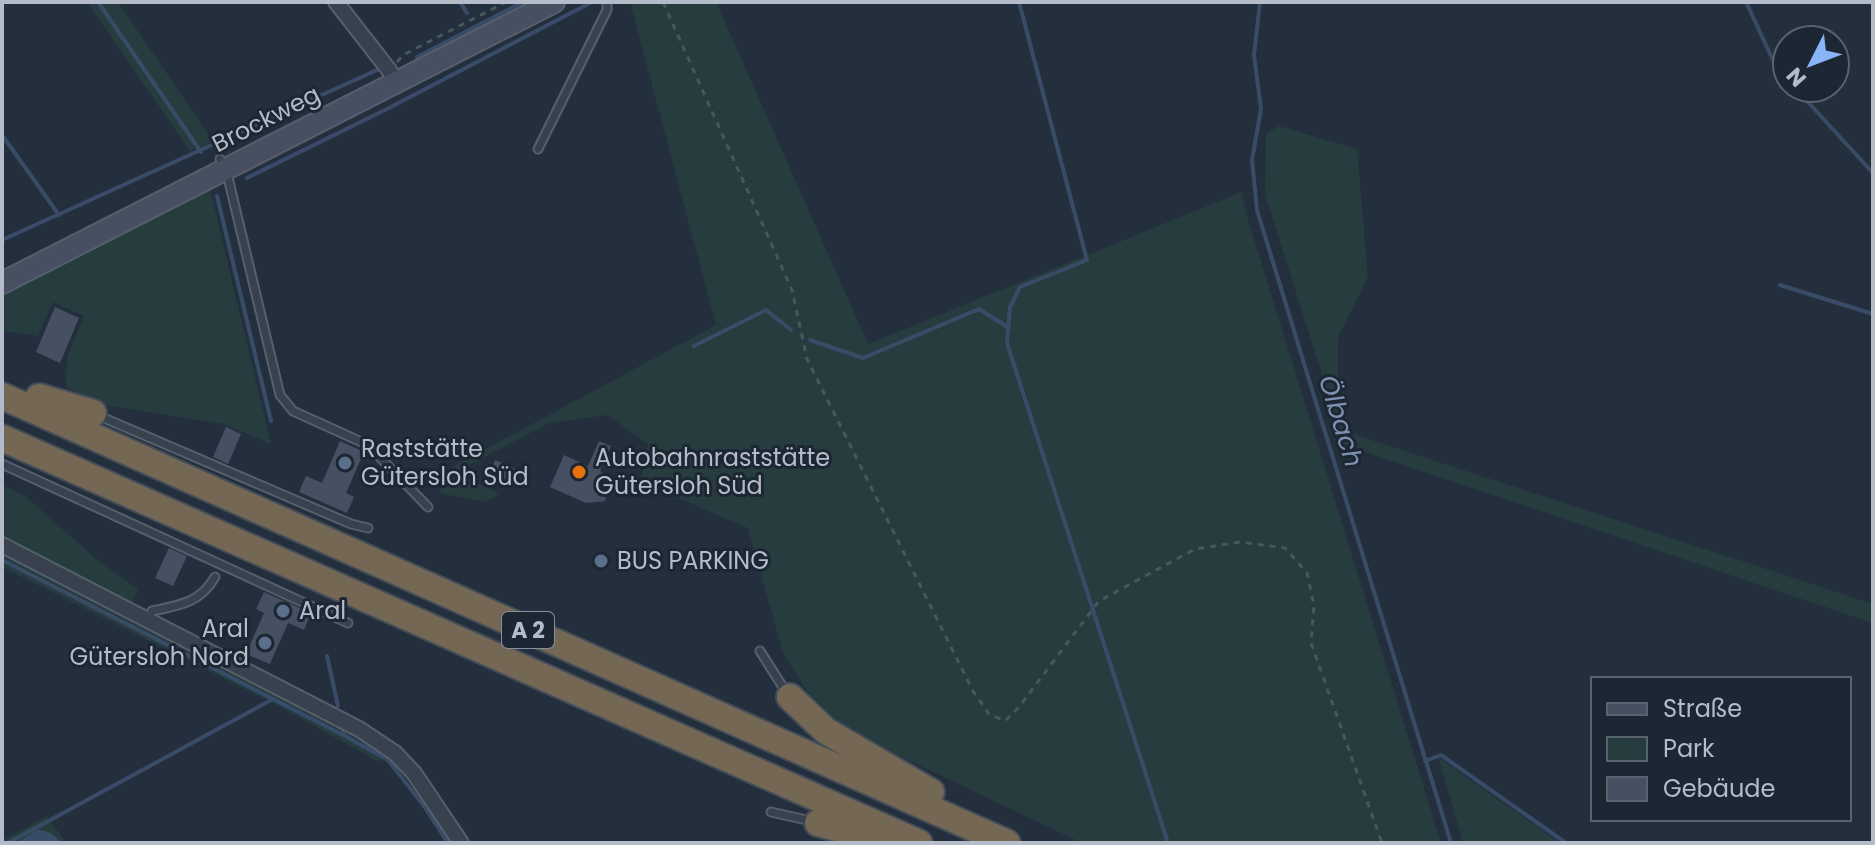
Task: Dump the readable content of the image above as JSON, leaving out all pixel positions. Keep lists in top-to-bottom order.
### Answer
{
  "streets": {
    "highway": ["A 2"],
    "street": ["Brockweg"]
  },
  "water": ["Ölbach"],
  "places": [
    "Raststätte Gütersloh Süd",
    "Autobahnraststätte Gütersloh Süd",
    "BUS PARKING",
    "Aral",
    "Aral Gütersloh Nord"
  ],
  "legend": ["Straße", "Park", "Gebäude"],
  "north": "bottom left"
}
